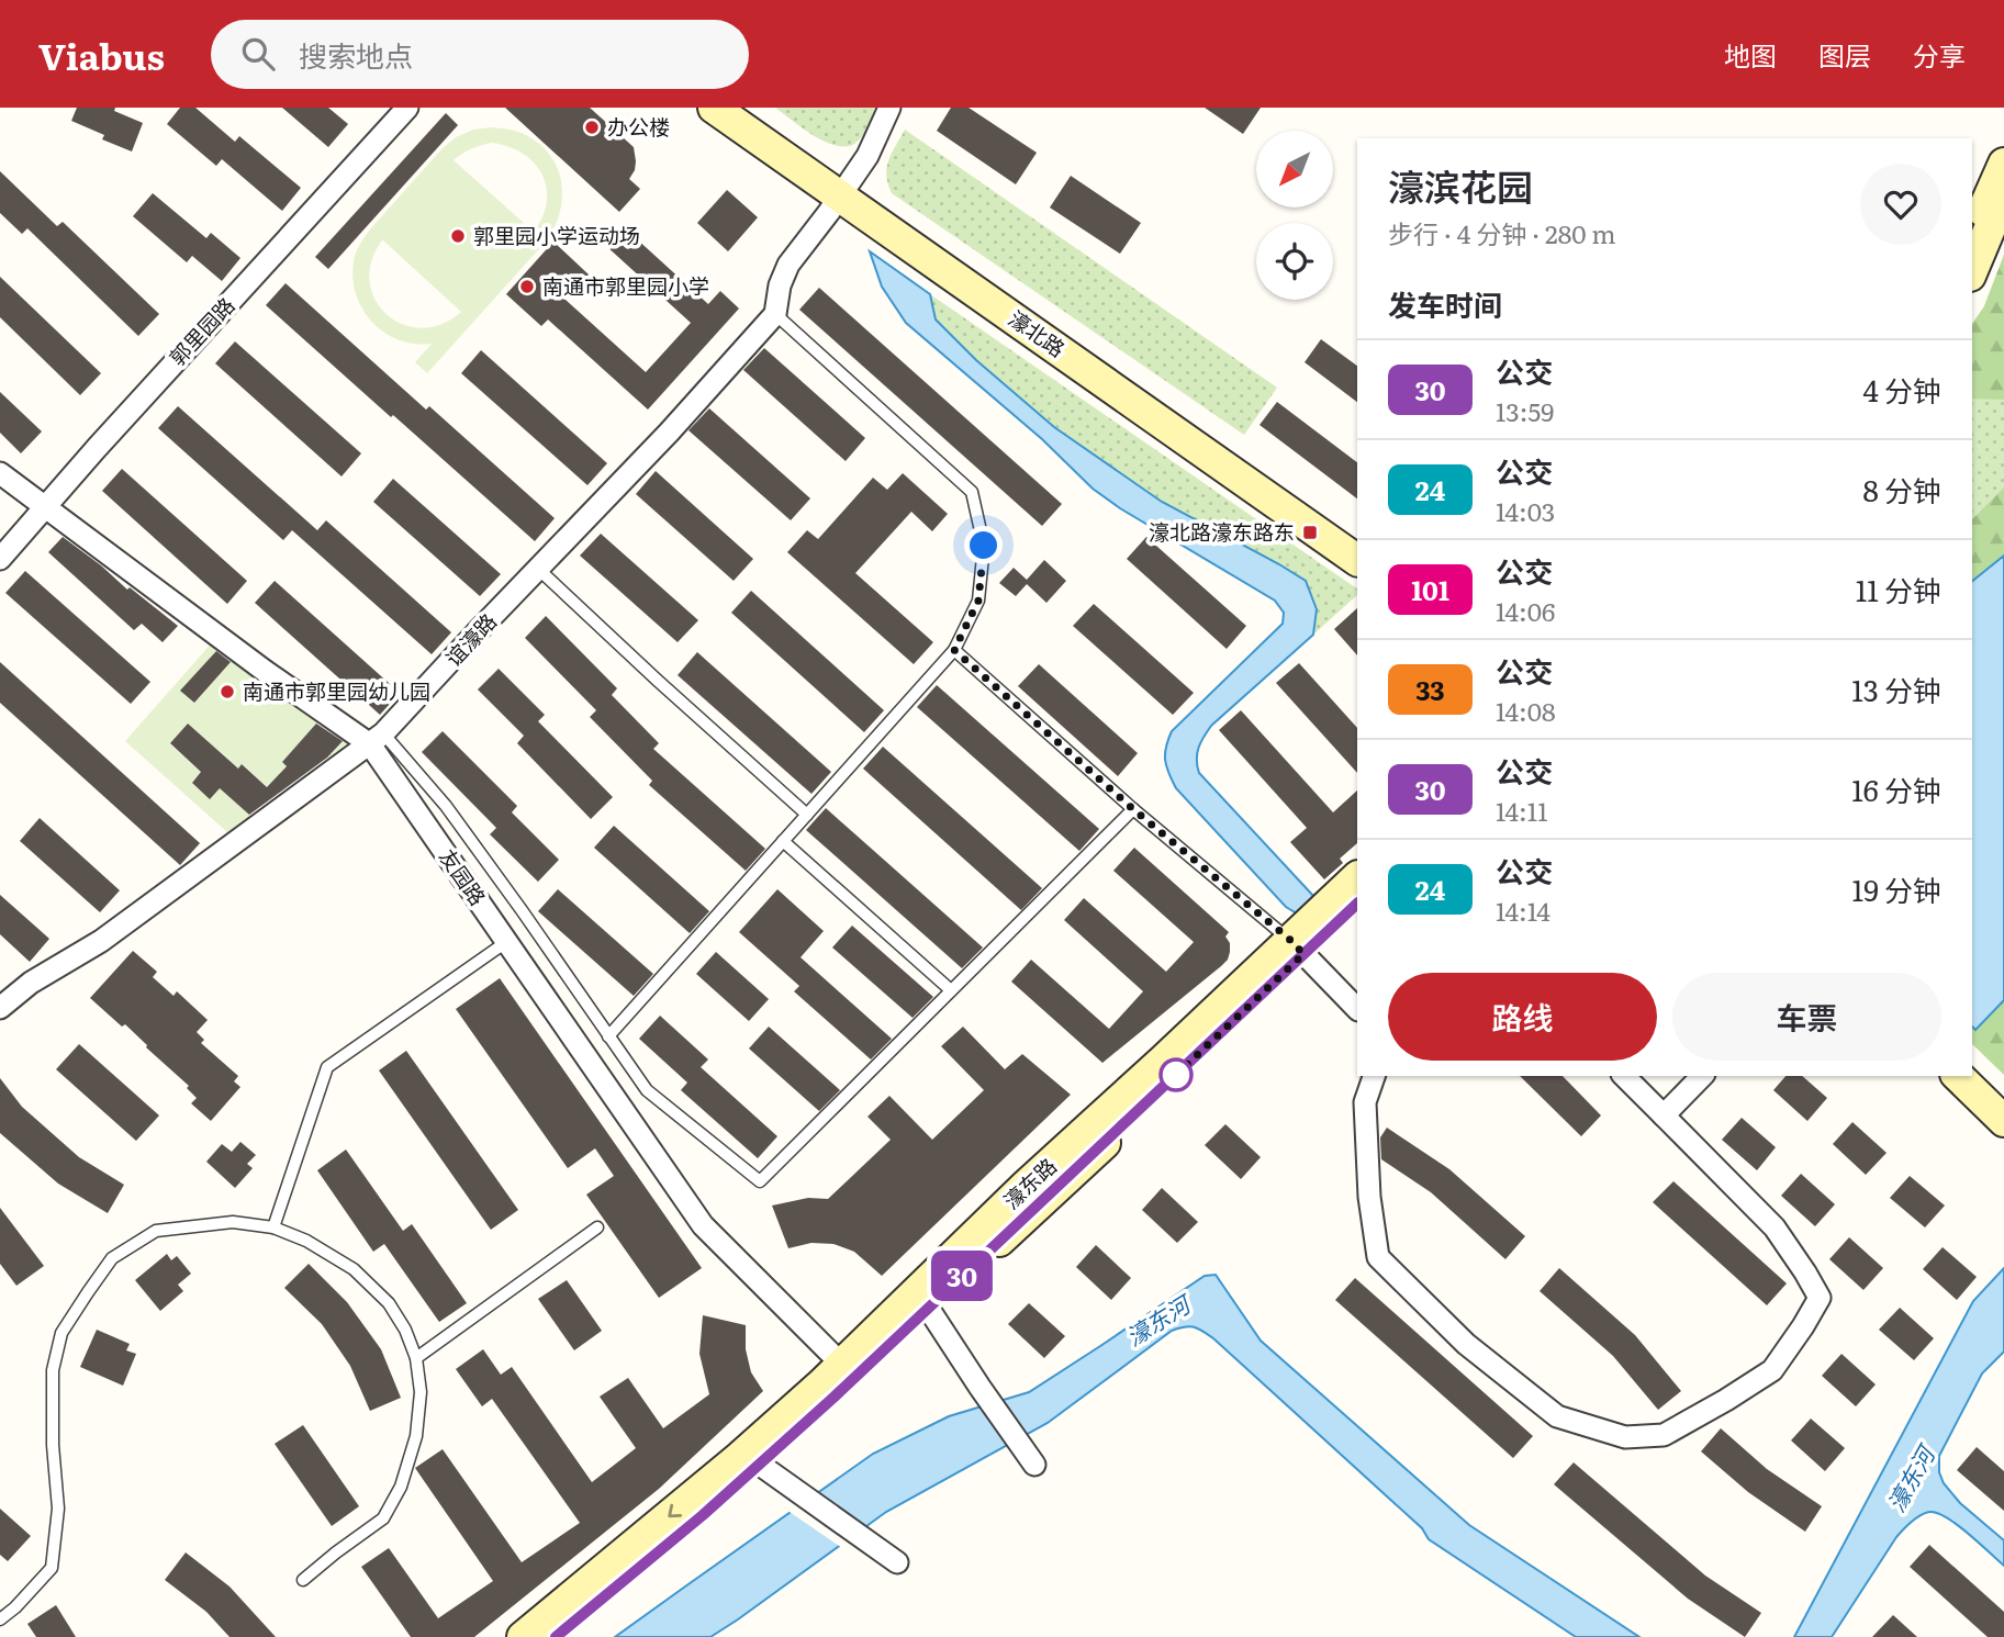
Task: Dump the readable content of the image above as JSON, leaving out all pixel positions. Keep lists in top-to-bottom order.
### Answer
{
  "streets": {
    "main road": ["濠北路", "濠东路"],
    "street": ["郭里园路", "谊濠路", "友园路"]
  },
  "crossings": [
    ["郭里园路", "友园路"],
    ["濠北路", "谊濠路"],
    ["谊濠路", "友园路"],
    ["友园路", "濠东路"]
  ],
  "water": ["濠东河"],
  "places": {
    "other": [
      "办公楼",
      "郭里园小学运动场",
      "南通市郭里园小学",
      "南通市郭里园幼儿园"
    ],
    "transit": ["濠北路濠东路东"]
  },
  "lines": ["bus line 30"],
  "north": "bottom left",
  "page": {
    "header": "Viabus",
    "search": "搜索地点",
    "nav": ["地图", "图层", "分享"],
    "on_map": "30",
    "heading": [
      ["濠滨花园", "步行 · 4 分钟 · 280 m"],
      "发车时间"
    ],
    "list": [
      {
        "mark": "30",
        "name": "公交",
        "note": "13:59",
        "value": "4 分钟"
      },
      {
        "mark": "24",
        "name": "公交",
        "note": "14:03",
        "value": "8 分钟"
      },
      {
        "mark": "101",
        "name": "公交",
        "note": "14:06",
        "value": "11 分钟"
      },
      {
        "mark": "33",
        "name": "公交",
        "note": "14:08",
        "value": "13 分钟"
      },
      {
        "mark": "30",
        "name": "公交",
        "note": "14:11",
        "value": "16 分钟"
      },
      {
        "mark": "24",
        "name": "公交",
        "note": "14:14",
        "value": "19 分钟"
      }
    ],
    "buttons": ["路线", "车票"]
  }
}
